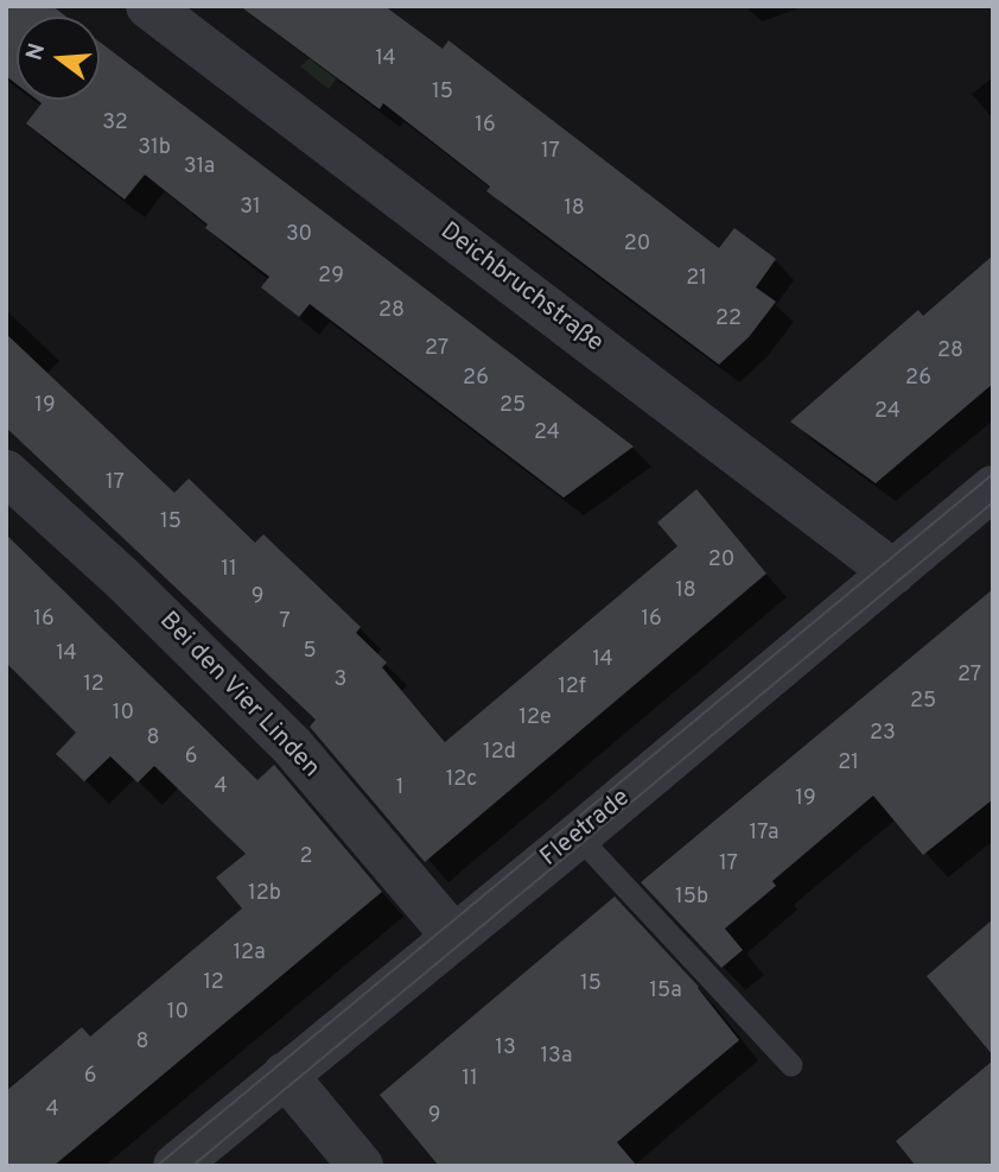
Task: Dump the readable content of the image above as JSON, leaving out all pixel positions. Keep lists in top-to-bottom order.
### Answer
{
  "streets": {
    "street": ["Deichbruchstraße", "Bei den Vier Linden", "Fleetrade"]
  },
  "crossings": [
    ["Deichbruchstraße", "Fleetrade"],
    ["Bei den Vier Linden", "Fleetrade"]
  ],
  "house_numbers": [
    "14",
    "15",
    "32",
    "16",
    "31b",
    "17",
    "31a",
    "31",
    "18",
    "30",
    "20",
    "29",
    "21",
    "28",
    "22",
    "27",
    "28",
    "26",
    "26",
    "19",
    "25",
    "24",
    "24",
    "17",
    "15",
    "20",
    "11",
    "18",
    "9",
    "16",
    "16",
    "7",
    "5",
    "14",
    "14",
    "27",
    "3",
    "12",
    "12f",
    "25",
    "10",
    "12e",
    "23",
    "8",
    "12d",
    "6",
    "21",
    "12c",
    "4",
    "1",
    "19",
    "17a",
    "2",
    "17",
    "12b",
    "15b",
    "12a",
    "12",
    "15",
    "15a",
    "10",
    "8",
    "13",
    "13a",
    "6",
    "11",
    "4",
    "9"
  ],
  "north": "left"
}
